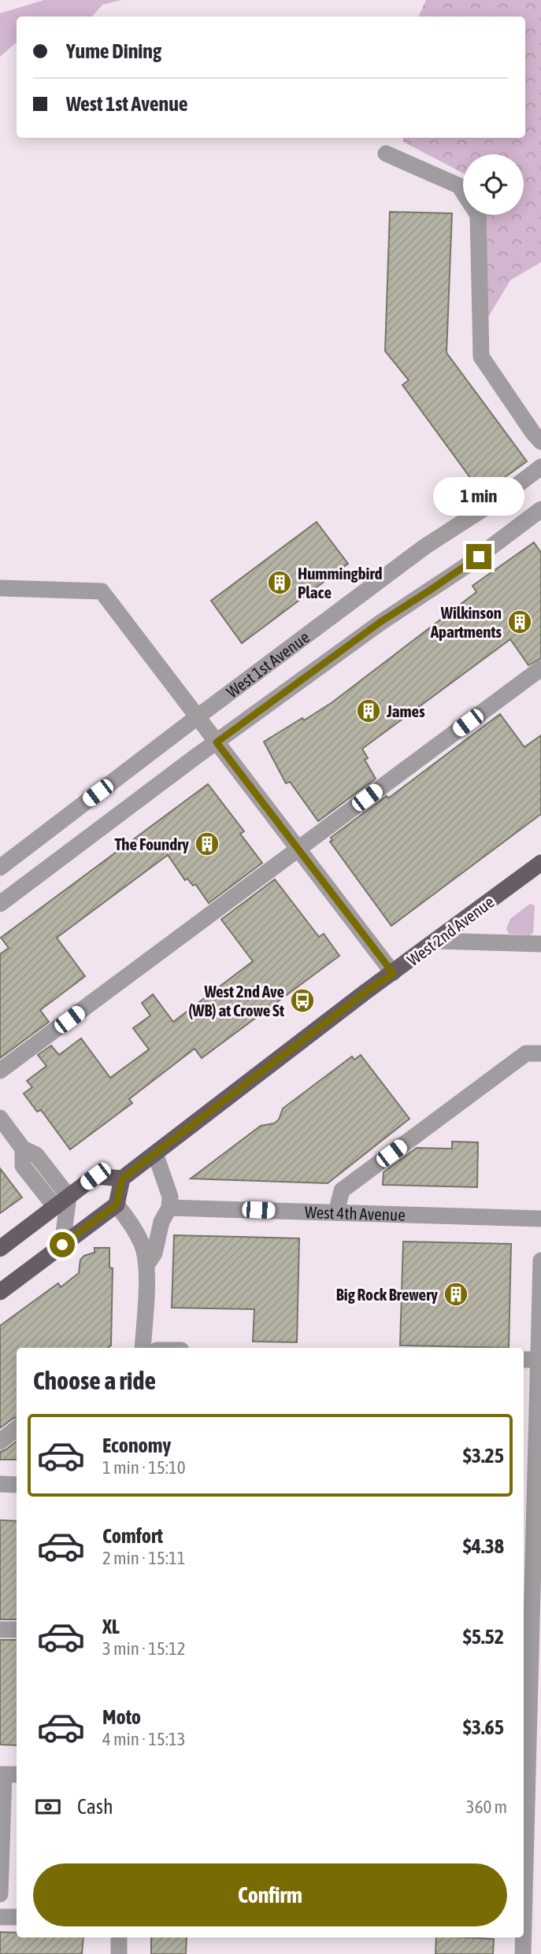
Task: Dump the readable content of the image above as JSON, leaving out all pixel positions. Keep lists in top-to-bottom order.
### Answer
{
  "streets": {
    "main road": ["West 2nd Avenue"],
    "street": ["West 1st Avenue", "West 4th Avenue"]
  },
  "places": {
    "building": [
      "Hummingbird Place",
      "Wilkinson Apartments",
      "James",
      "The Foundry",
      "Big Rock Brewery"
    ],
    "bus stop": ["West 2nd Ave (WB) at Crowe St"]
  },
  "page": {
    "banner": ["Yume Dining", "West 1st Avenue"],
    "bubble": "1 min",
    "heading": "Choose a ride",
    "list": [
      {
        "name": "Economy",
        "note": "1 min · 15:10",
        "value": "$3.25"
      },
      {
        "name": "Comfort",
        "note": "2 min · 15:11",
        "value": "$4.38"
      },
      {
        "name": "XL",
        "note": "3 min · 15:12",
        "value": "$5.52"
      },
      {
        "name": "Moto",
        "note": "4 min · 15:13",
        "value": "$3.65"
      }
    ],
    "pay": ["Cash", "360 m"],
    "buttons": "Confirm"
  }
}
